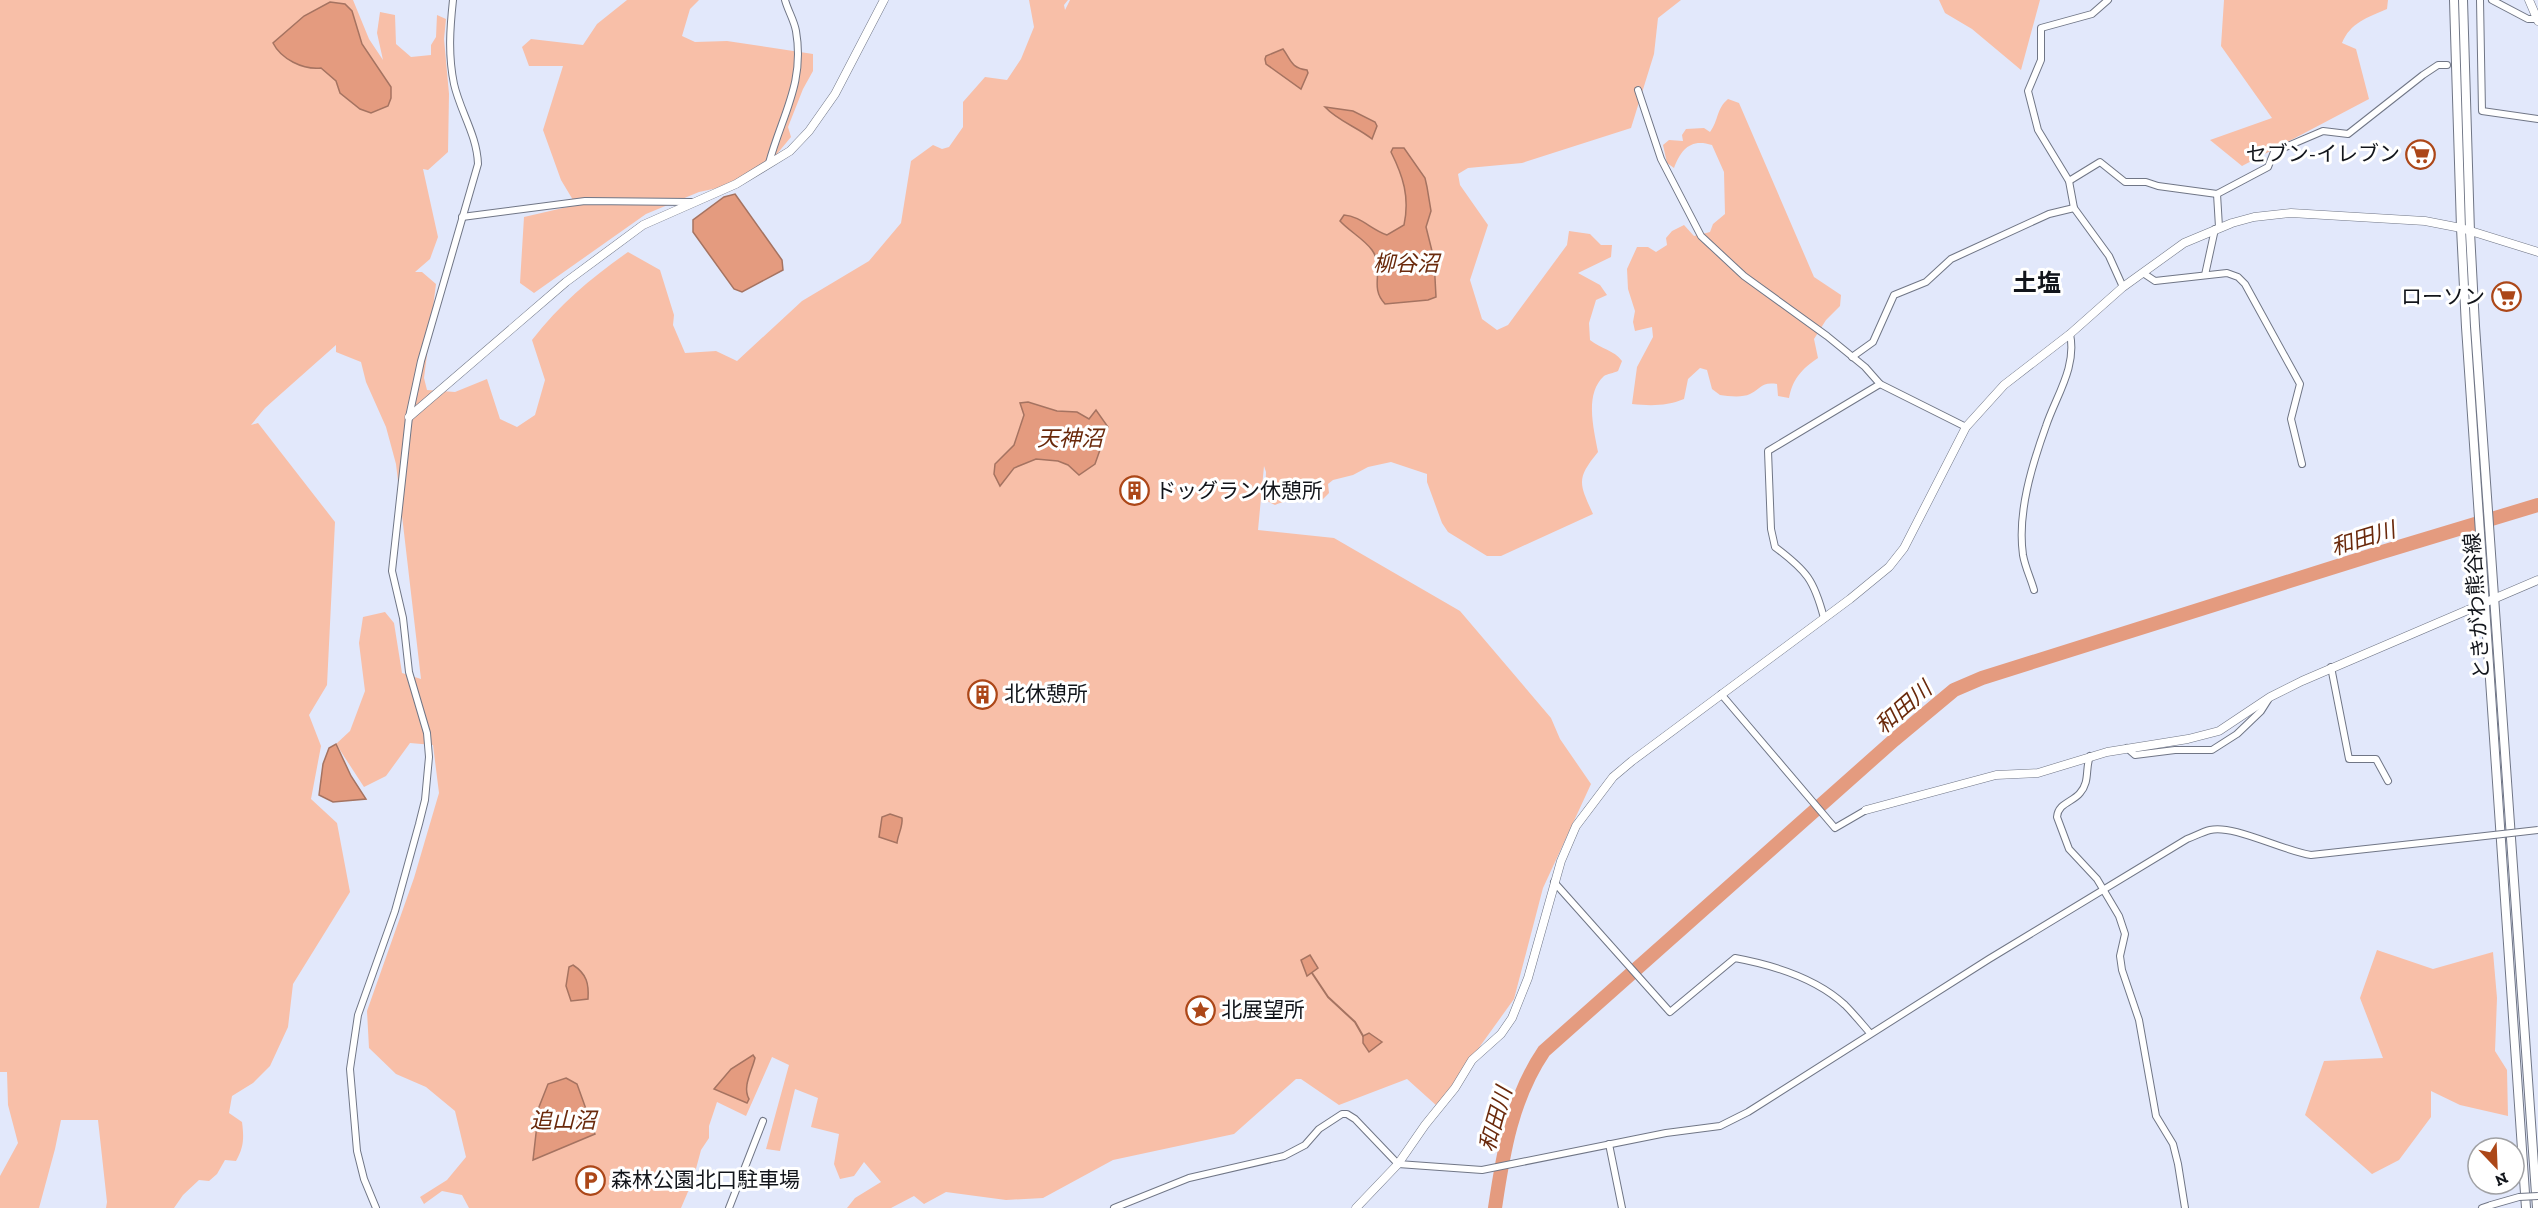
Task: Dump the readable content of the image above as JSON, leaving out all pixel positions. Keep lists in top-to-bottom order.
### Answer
{
  "streets": {
    "main road": ["ときがわ熊谷線"]
  },
  "districts": ["土塩"],
  "water": [
    "柳谷沼",
    "天神沼",
    "和田川",
    "追山沼"
  ],
  "places": {
    "supermarket": ["セブン-イレブン", "ローソン"],
    "building": ["ドッグラン休憩所", "北休憩所"],
    "place": ["北展望所"],
    "parking": ["森林公園北口駐車場"]
  },
  "north": "bottom right"
}
